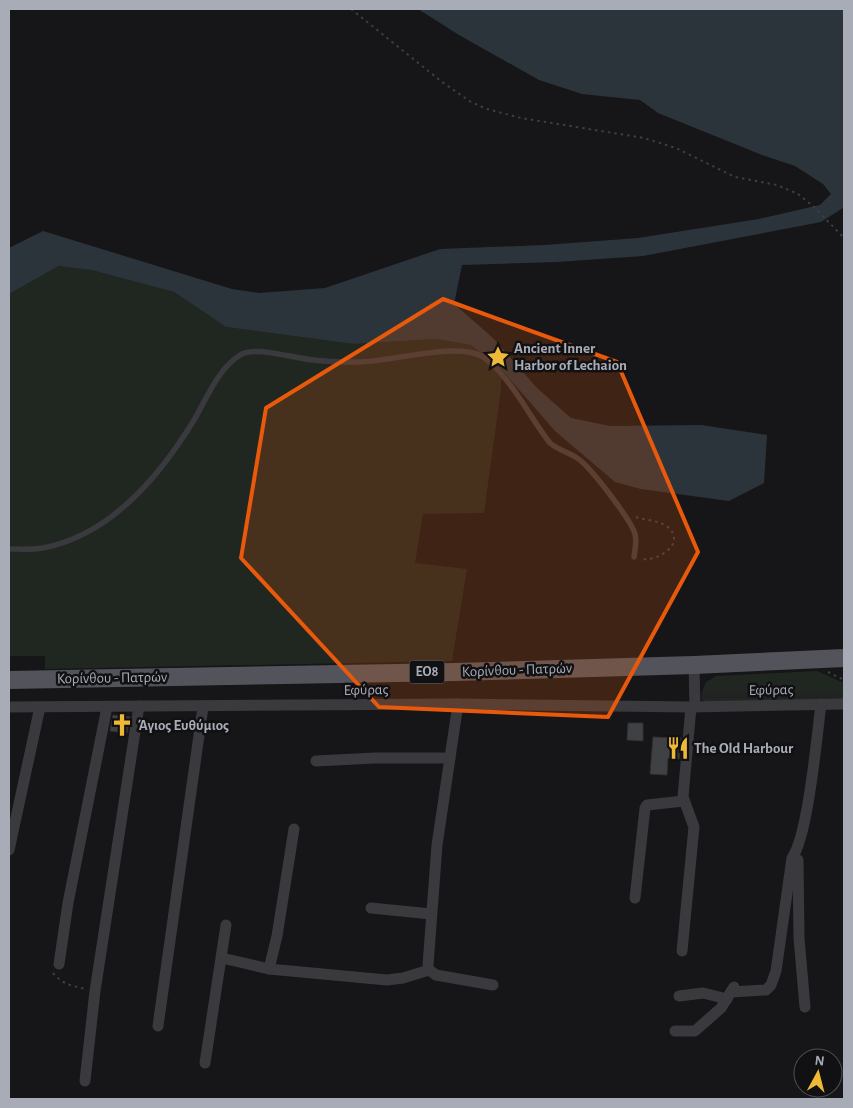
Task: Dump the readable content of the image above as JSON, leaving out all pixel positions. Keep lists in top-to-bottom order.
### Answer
{
  "streets": {
    "main road": ["Κορίνθου - Πατρών", "ΕΟ8"],
    "street": ["Εφύρας"]
  },
  "places": {
    "place": ["Ancient Inner Harbor of Lechaion"],
    "church": ["Άγιος Ευθύμιος"],
    "restaurant": ["The Old Harbour"]
  },
  "north": "top"
}
